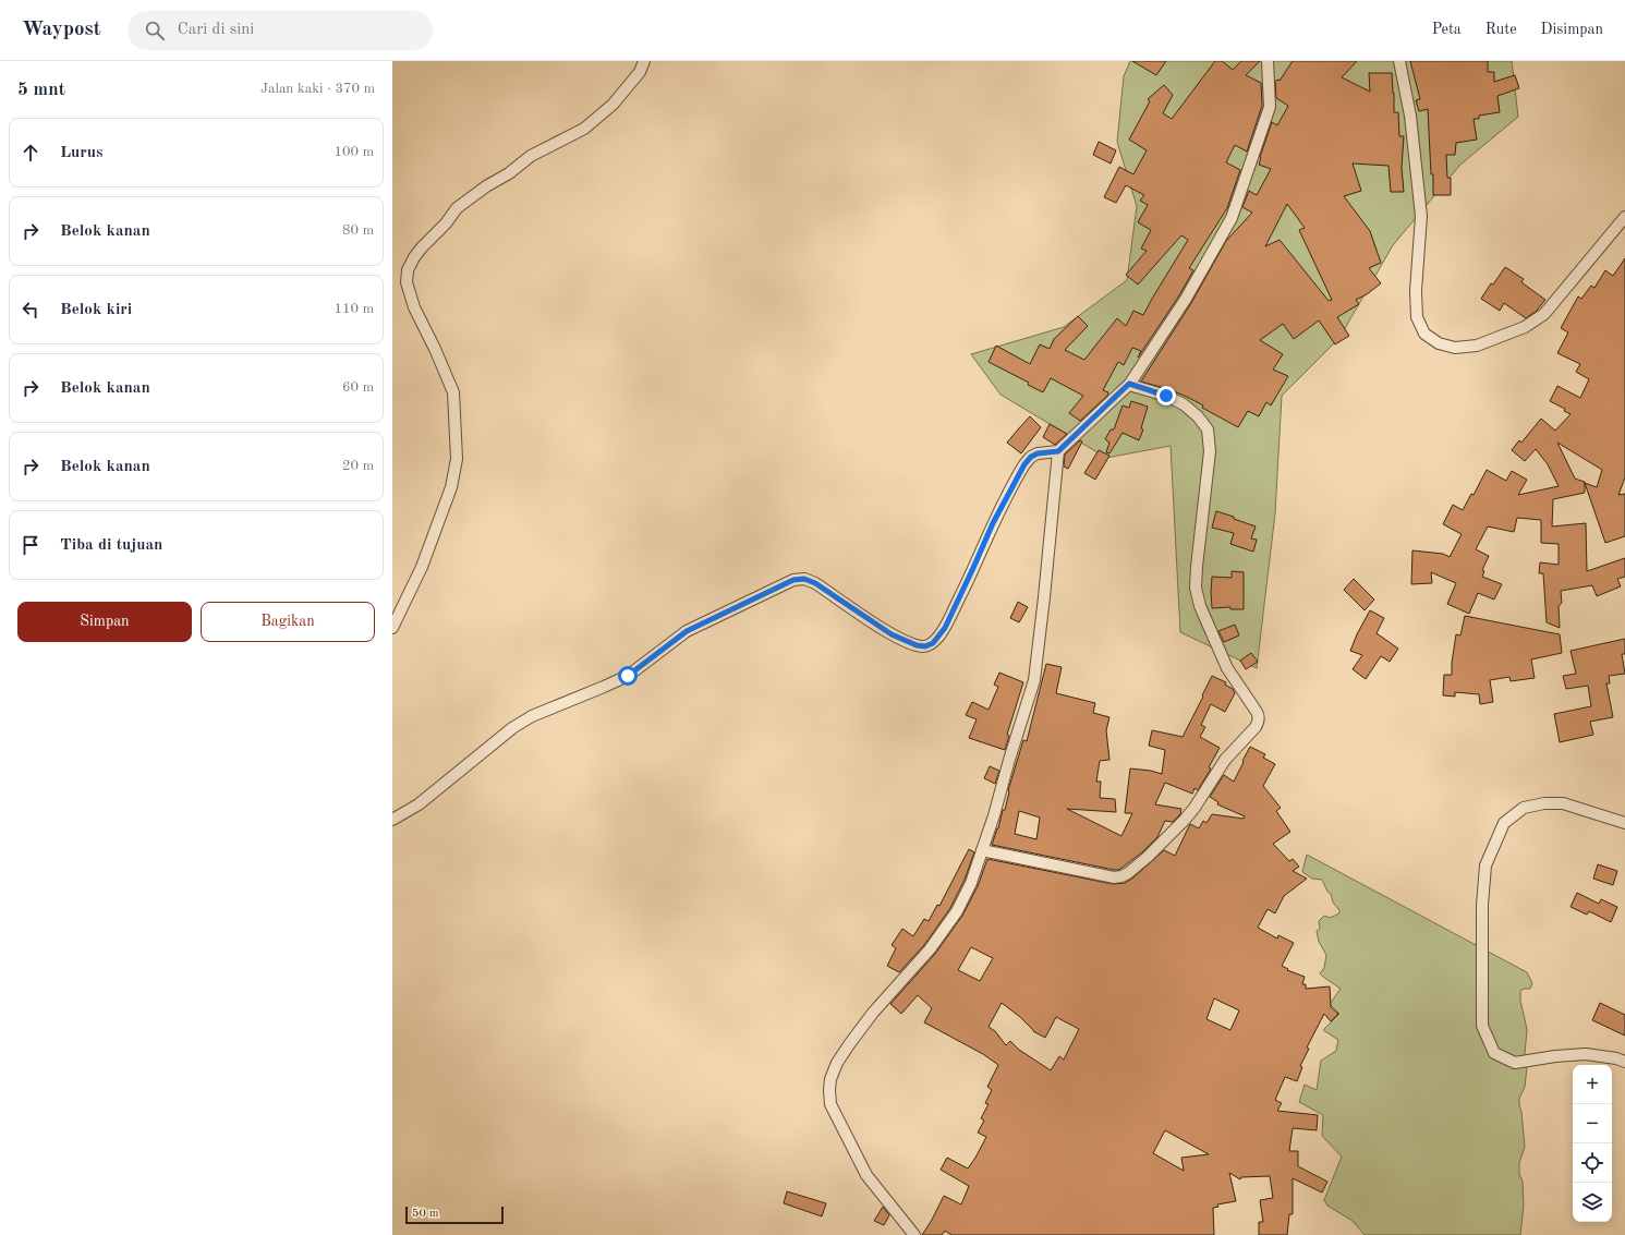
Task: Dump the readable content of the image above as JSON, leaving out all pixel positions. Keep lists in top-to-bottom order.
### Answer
{
  "scale_bar": "50 m",
  "page": {
    "header": "Waypost",
    "search": "Cari di sini",
    "nav": ["Peta", "Rute", "Disimpan"],
    "heading": ["5 mnt", "Jalan kaki · 370 m"],
    "list": [
      ["Lurus", "100 m"],
      ["Belok kanan", "80 m"],
      ["Belok kiri", "110 m"],
      ["Belok kanan", "60 m"],
      ["Belok kanan", "20 m"],
      "Tiba di tujuan"
    ],
    "buttons": ["Simpan", "Bagikan"],
    "map_buttons": ["+", "−"],
    "scale": "50 m"
  }
}
